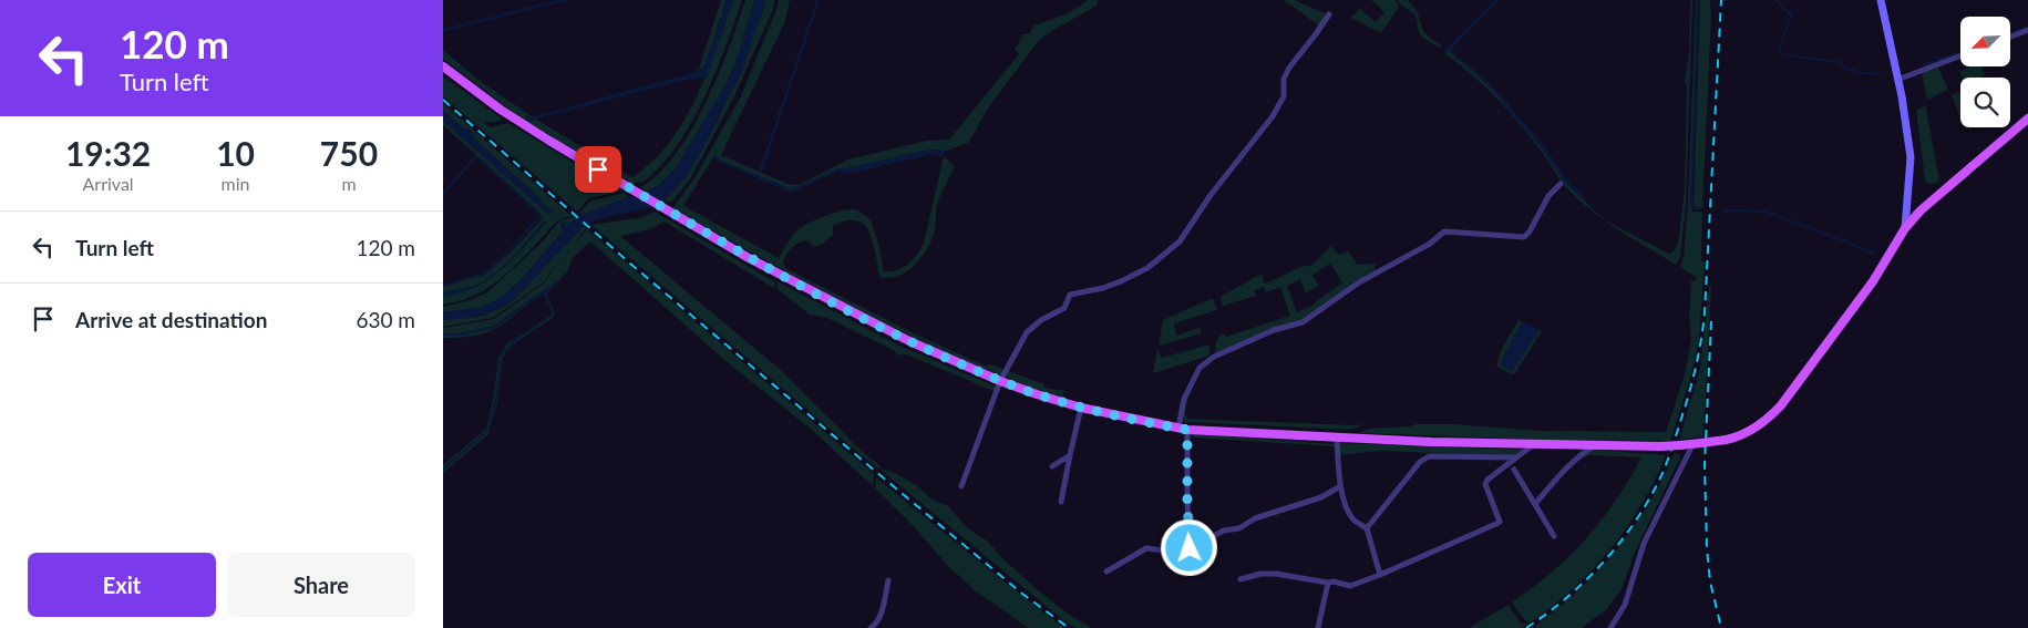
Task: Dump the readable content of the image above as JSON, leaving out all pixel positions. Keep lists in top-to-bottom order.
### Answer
{
  "north": "bottom left",
  "page": {
    "turn": ["120 m", "Turn left"],
    "eta": [
      "19:32",
      "Arrival",
      "10",
      "min",
      "750",
      "m"
    ],
    "list": [
      {
        "name": "Turn left",
        "value": "120 m"
      },
      {
        "name": "Arrive at destination",
        "value": "630 m"
      }
    ],
    "buttons": ["Exit", "Share"]
  }
}
